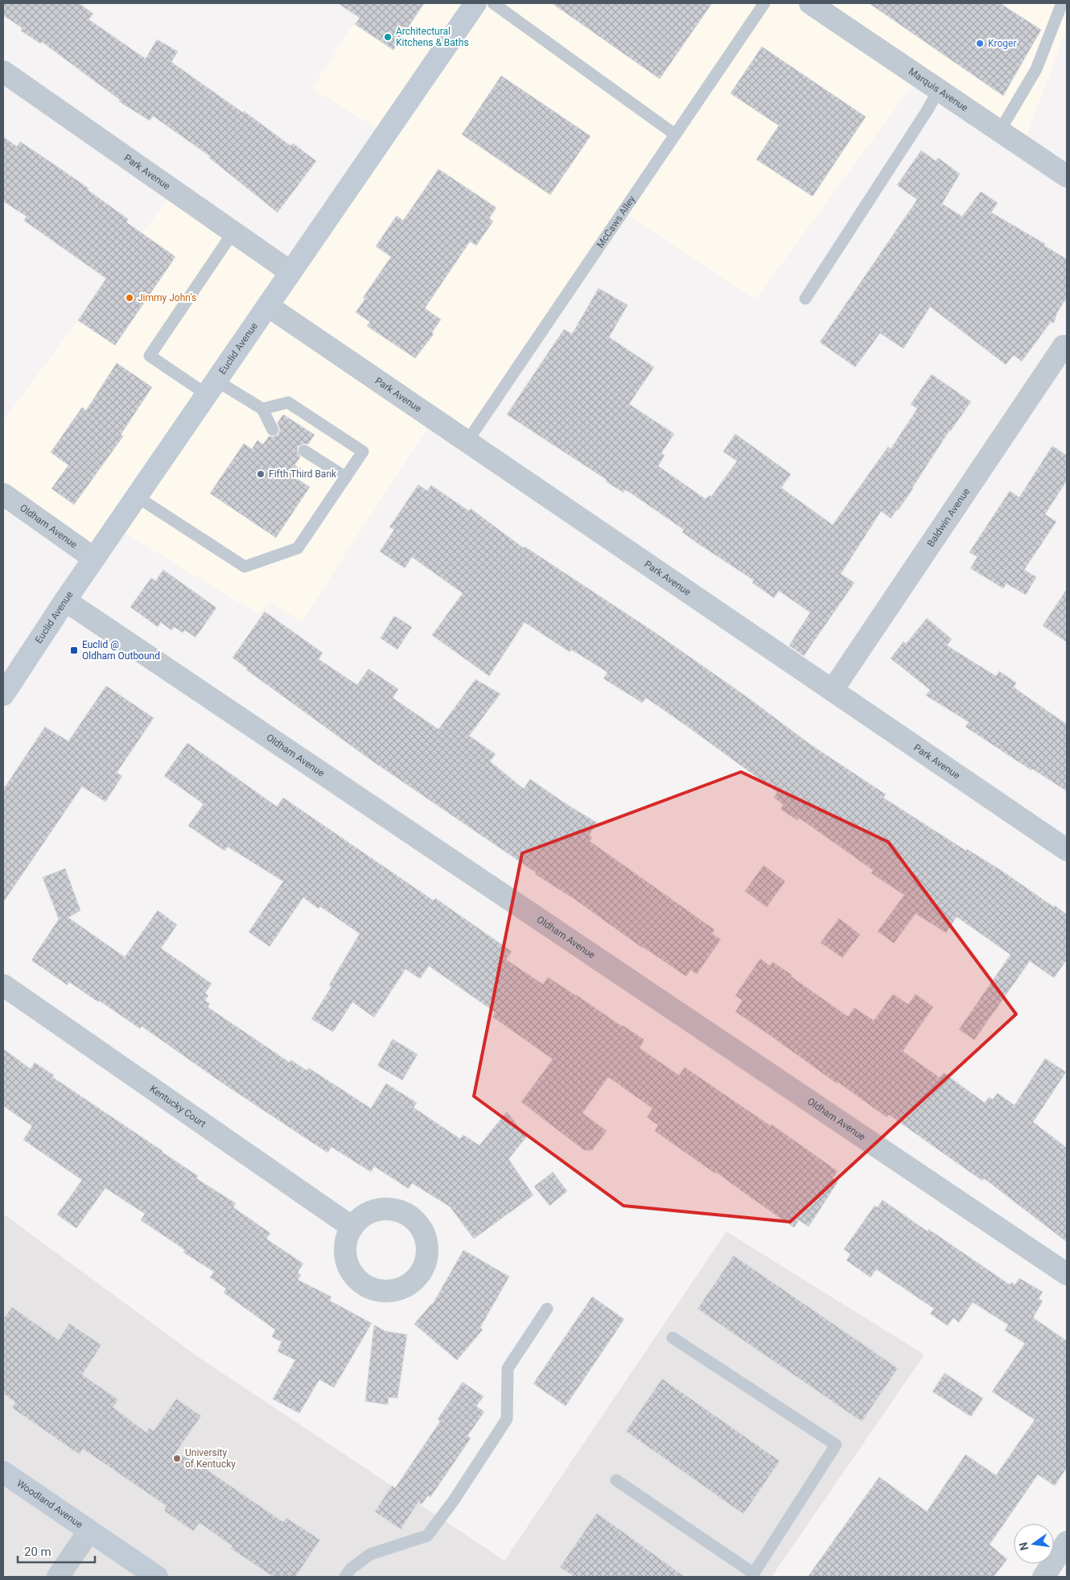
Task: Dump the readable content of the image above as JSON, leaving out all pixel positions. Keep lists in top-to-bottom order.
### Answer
{
  "streets": {
    "main road": ["Euclid Avenue", "Woodland Avenue"],
    "street": [
      "Marquis Avenue",
      "Park Avenue",
      "Baldwin Avenue",
      "Oldham Avenue",
      "Kentucky Court"
    ],
    "lane": ["McCaws Alley"]
  },
  "crossings": [
    ["Park Avenue", "McCaws Alley"],
    ["Park Avenue", "Euclid Avenue"],
    ["Park Avenue", "Baldwin Avenue"],
    ["Euclid Avenue", "Oldham Avenue"]
  ],
  "places": {
    "other": [
      "Architectural Kitchens & Baths",
      "Kroger",
      "Jimmy John's",
      "Fifth Third Bank",
      "University of Kentucky"
    ],
    "transit": ["Euclid @ Oldham Outbound"]
  },
  "scale_bar": "20 m",
  "north": "left"
}
